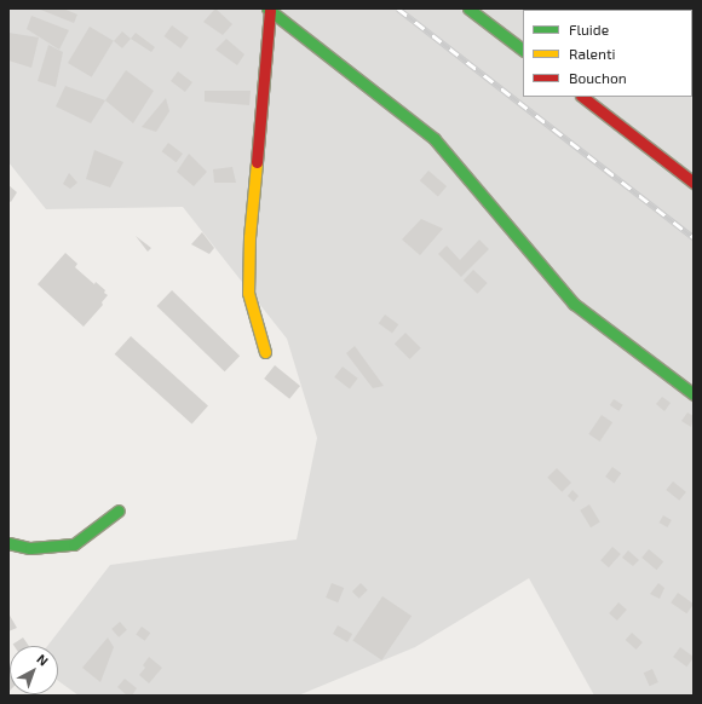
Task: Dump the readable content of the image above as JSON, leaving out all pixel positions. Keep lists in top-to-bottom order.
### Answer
{
  "legend": ["Fluide", "Ralenti", "Bouchon"],
  "north": "top right"
}
